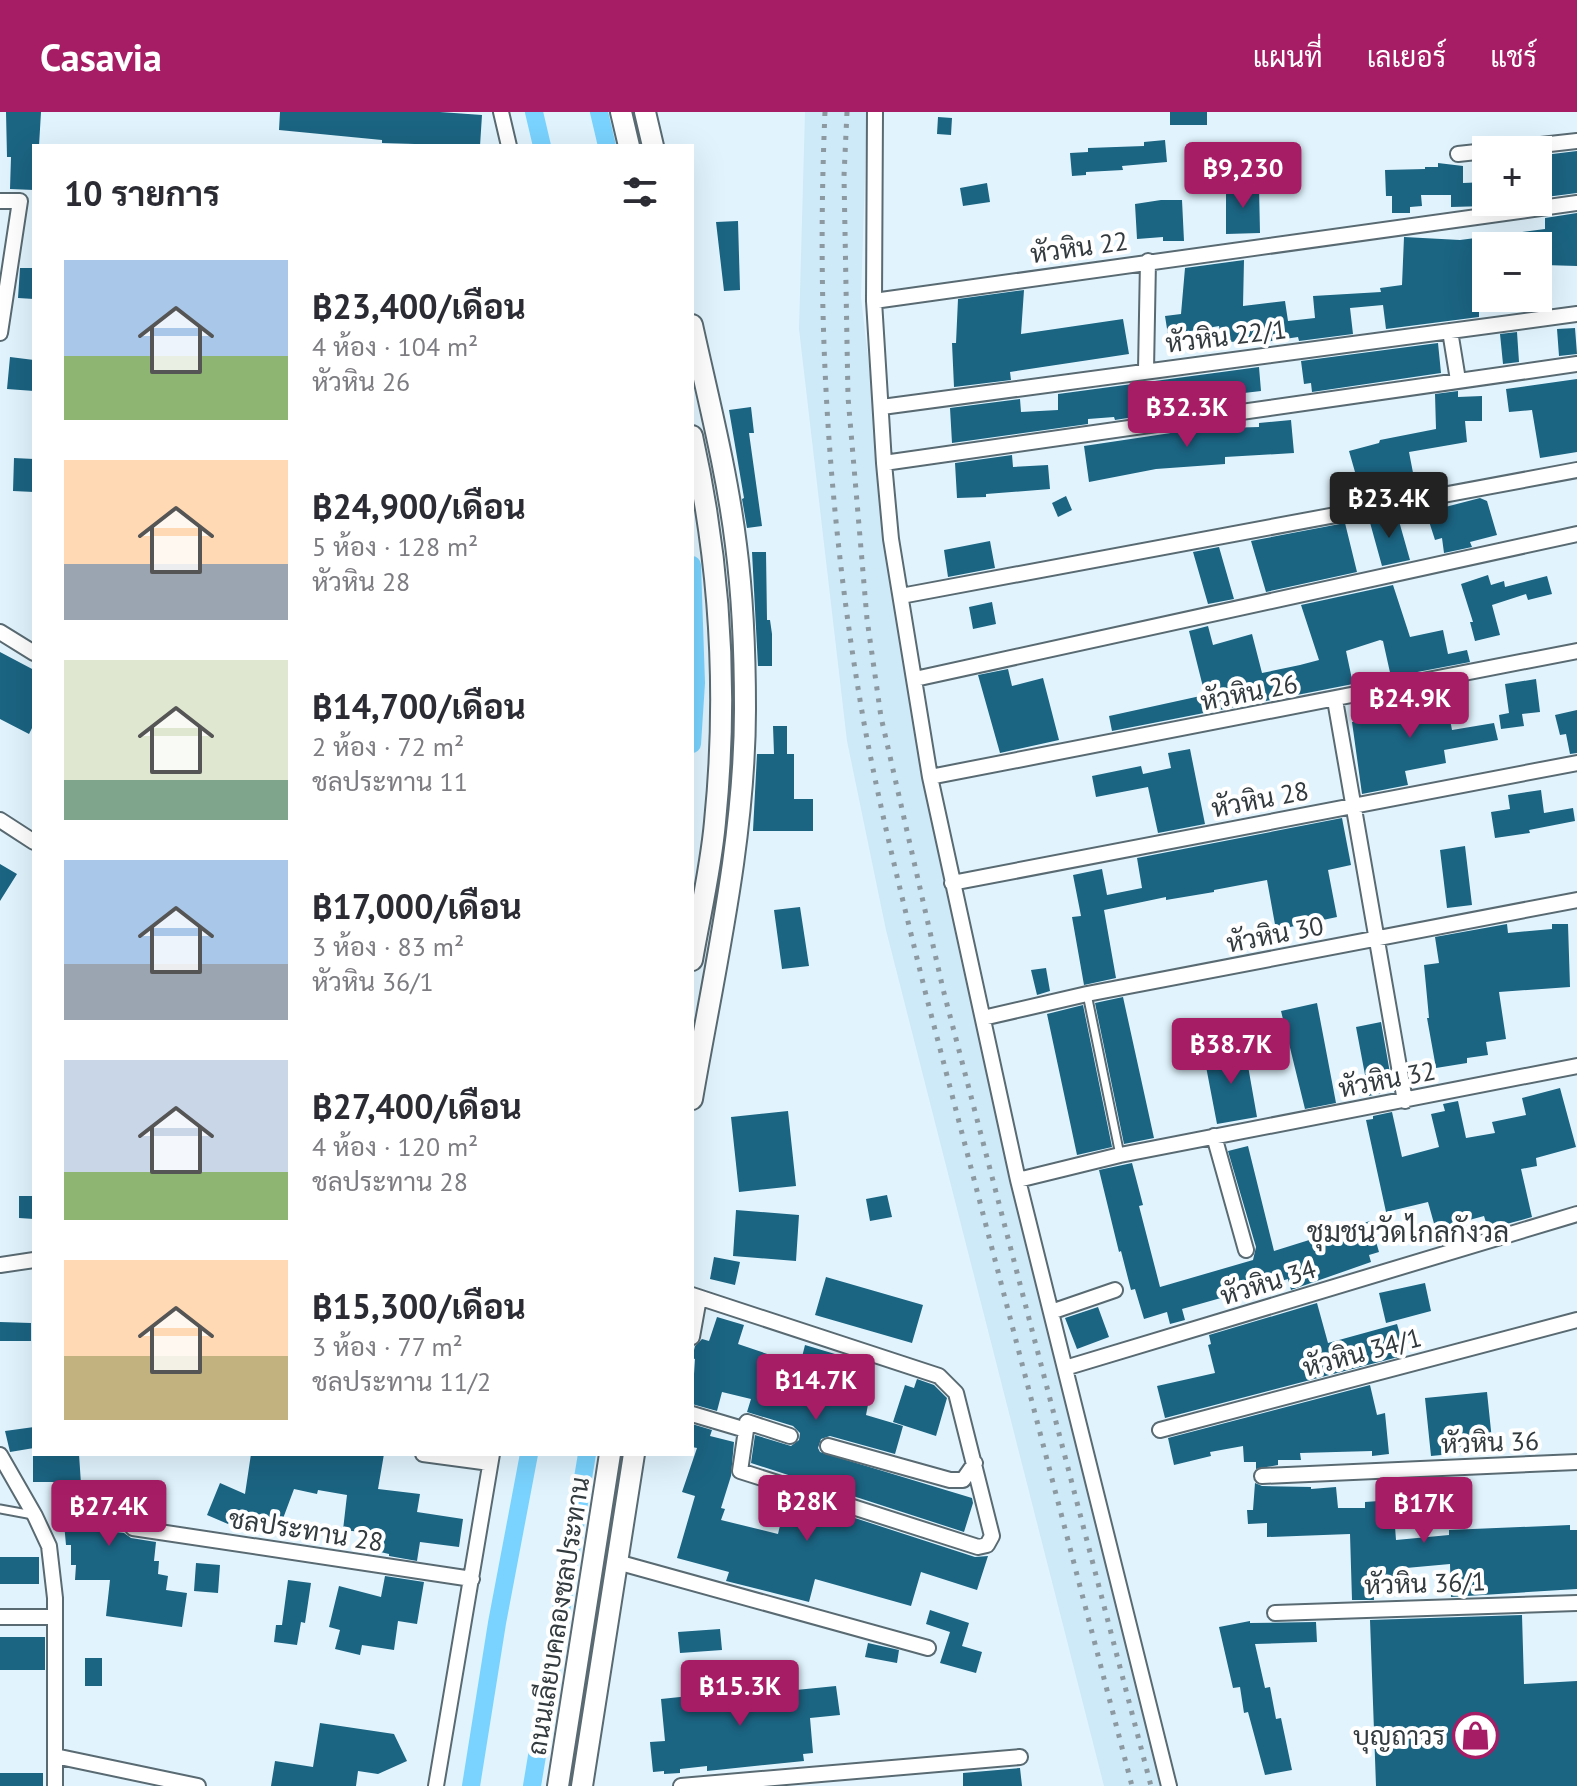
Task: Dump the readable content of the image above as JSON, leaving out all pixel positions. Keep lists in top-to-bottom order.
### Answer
{
  "streets": {
    "street": [
      "หัวหิน 22",
      "หัวหิน 22/1",
      "หัวหิน 26",
      "หัวหิน 28",
      "หัวหิน 30",
      "หัวหิน 32",
      "หัวหิน 34",
      "หัวหิน 34/1",
      "หัวหิน 36",
      "ชลประทาน 28",
      "หัวหิน 36/1",
      "ถนนเลียบคลองชลประทาน"
    ]
  },
  "districts": ["ชุมชนวัดไกลกังวล"],
  "places": {
    "shop": ["บุญถาวร"]
  },
  "page": {
    "header": "Casavia",
    "nav": ["แผนที่", "เลเยอร์", "แชร์"],
    "map_buttons": ["+", "−"],
    "price": [
      "฿9,230",
      "฿32.3K",
      "฿23.4K",
      "฿24.9K",
      "฿38.7K",
      "฿14.7K",
      "฿28K",
      "฿17K",
      "฿27.4K",
      "฿15.3K"
    ],
    "heading": "10 รายการ",
    "list": [
      {
        "name": "฿23,400/เดือน",
        "note": "4 ห้อง · 104 m² · หัวหิน 26"
      },
      {
        "name": "฿24,900/เดือน",
        "note": "5 ห้อง · 128 m² · หัวหิน 28"
      },
      {
        "name": "฿14,700/เดือน",
        "note": "2 ห้อง · 72 m² · ชลประทาน 11"
      },
      {
        "name": "฿17,000/เดือน",
        "note": "3 ห้อง · 83 m² · หัวหิน 36/1"
      },
      {
        "name": "฿27,400/เดือน",
        "note": "4 ห้อง · 120 m² · ชลประทาน 28"
      },
      {
        "name": "฿15,300/เดือน",
        "note": "3 ห้อง · 77 m² · ชลประทาน 11/2"
      }
    ]
  }
}
